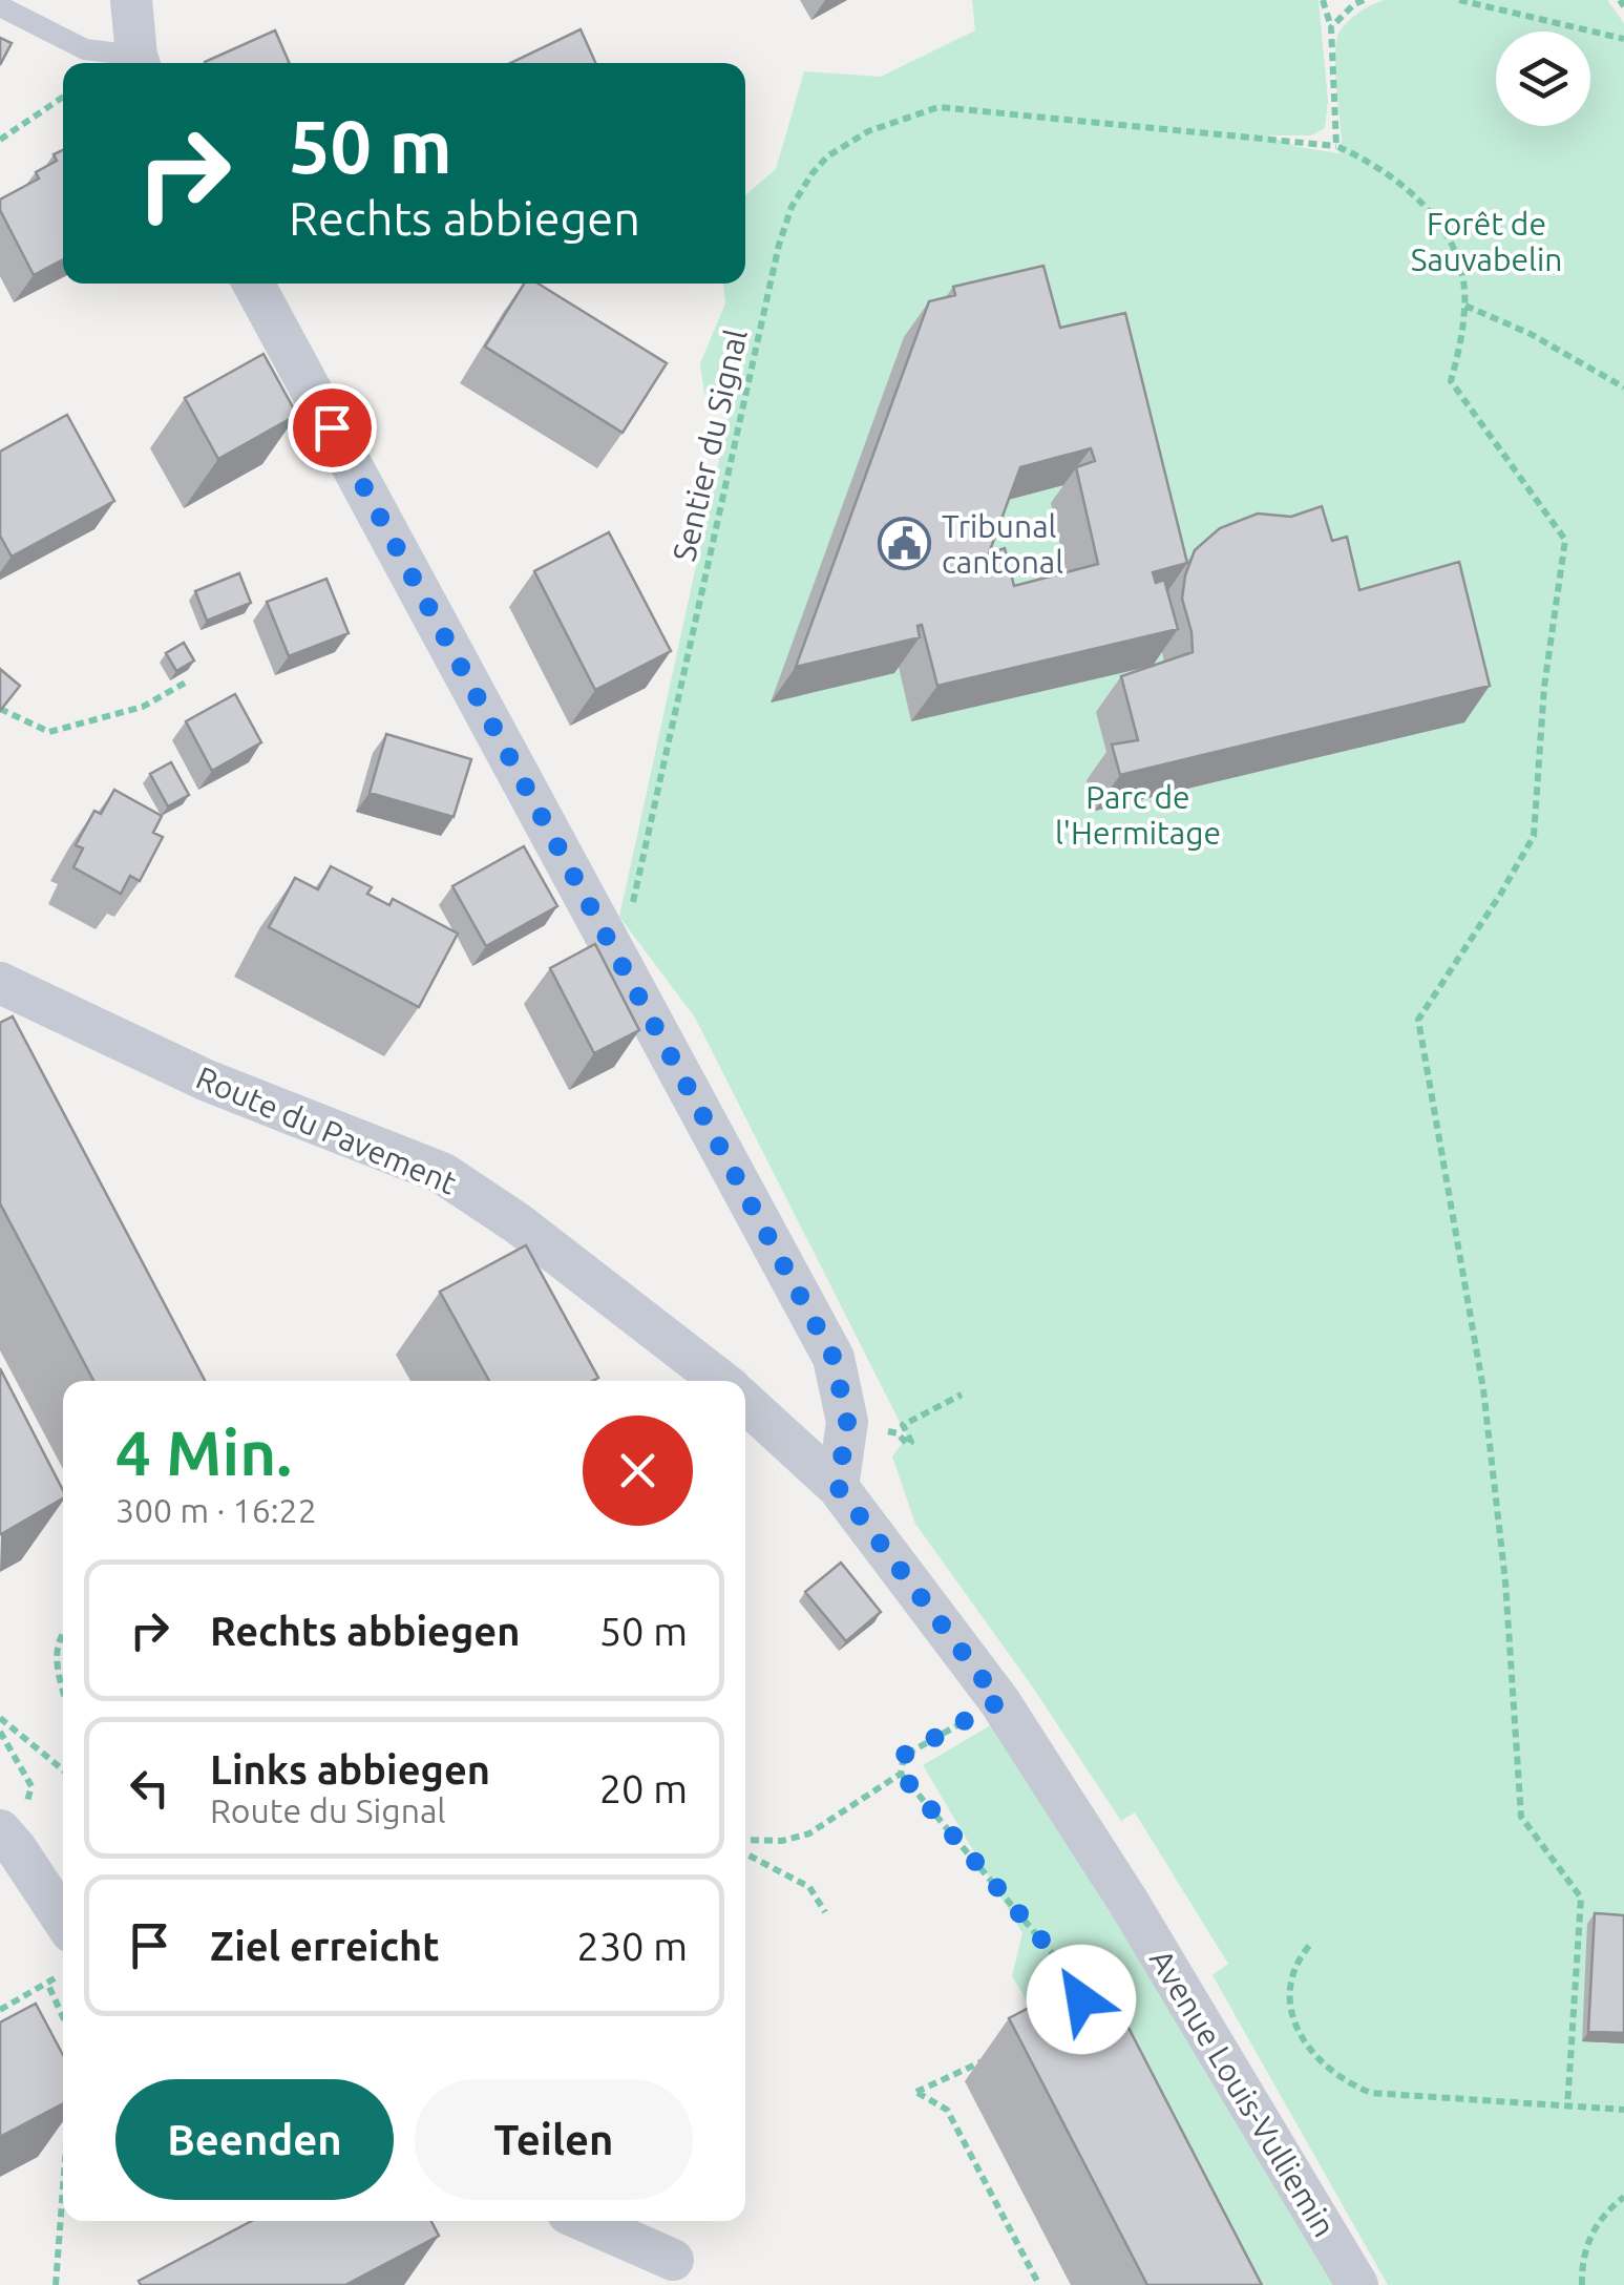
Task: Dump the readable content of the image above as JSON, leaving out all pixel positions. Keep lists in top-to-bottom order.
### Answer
{
  "streets": {
    "street": ["Route du Pavement", "Avenue Louis-Vulliemin"],
    "path": ["Sentier du Signal"]
  },
  "parks": ["Forêt de Sauvabelin", "Parc de l'Hermitage"],
  "places": {
    "public building": ["Tribunal cantonal"]
  },
  "page": {
    "turn": ["50 m", "Rechts abbiegen"],
    "heading": ["4 Min.", "300 m · 16:22"],
    "list": [
      {
        "name": "Rechts abbiegen",
        "value": "50 m"
      },
      {
        "name": "Links abbiegen",
        "note": "Route du Signal",
        "value": "20 m"
      },
      {
        "name": "Ziel erreicht",
        "value": "230 m"
      }
    ],
    "buttons": ["Beenden", "Teilen"]
  }
}
